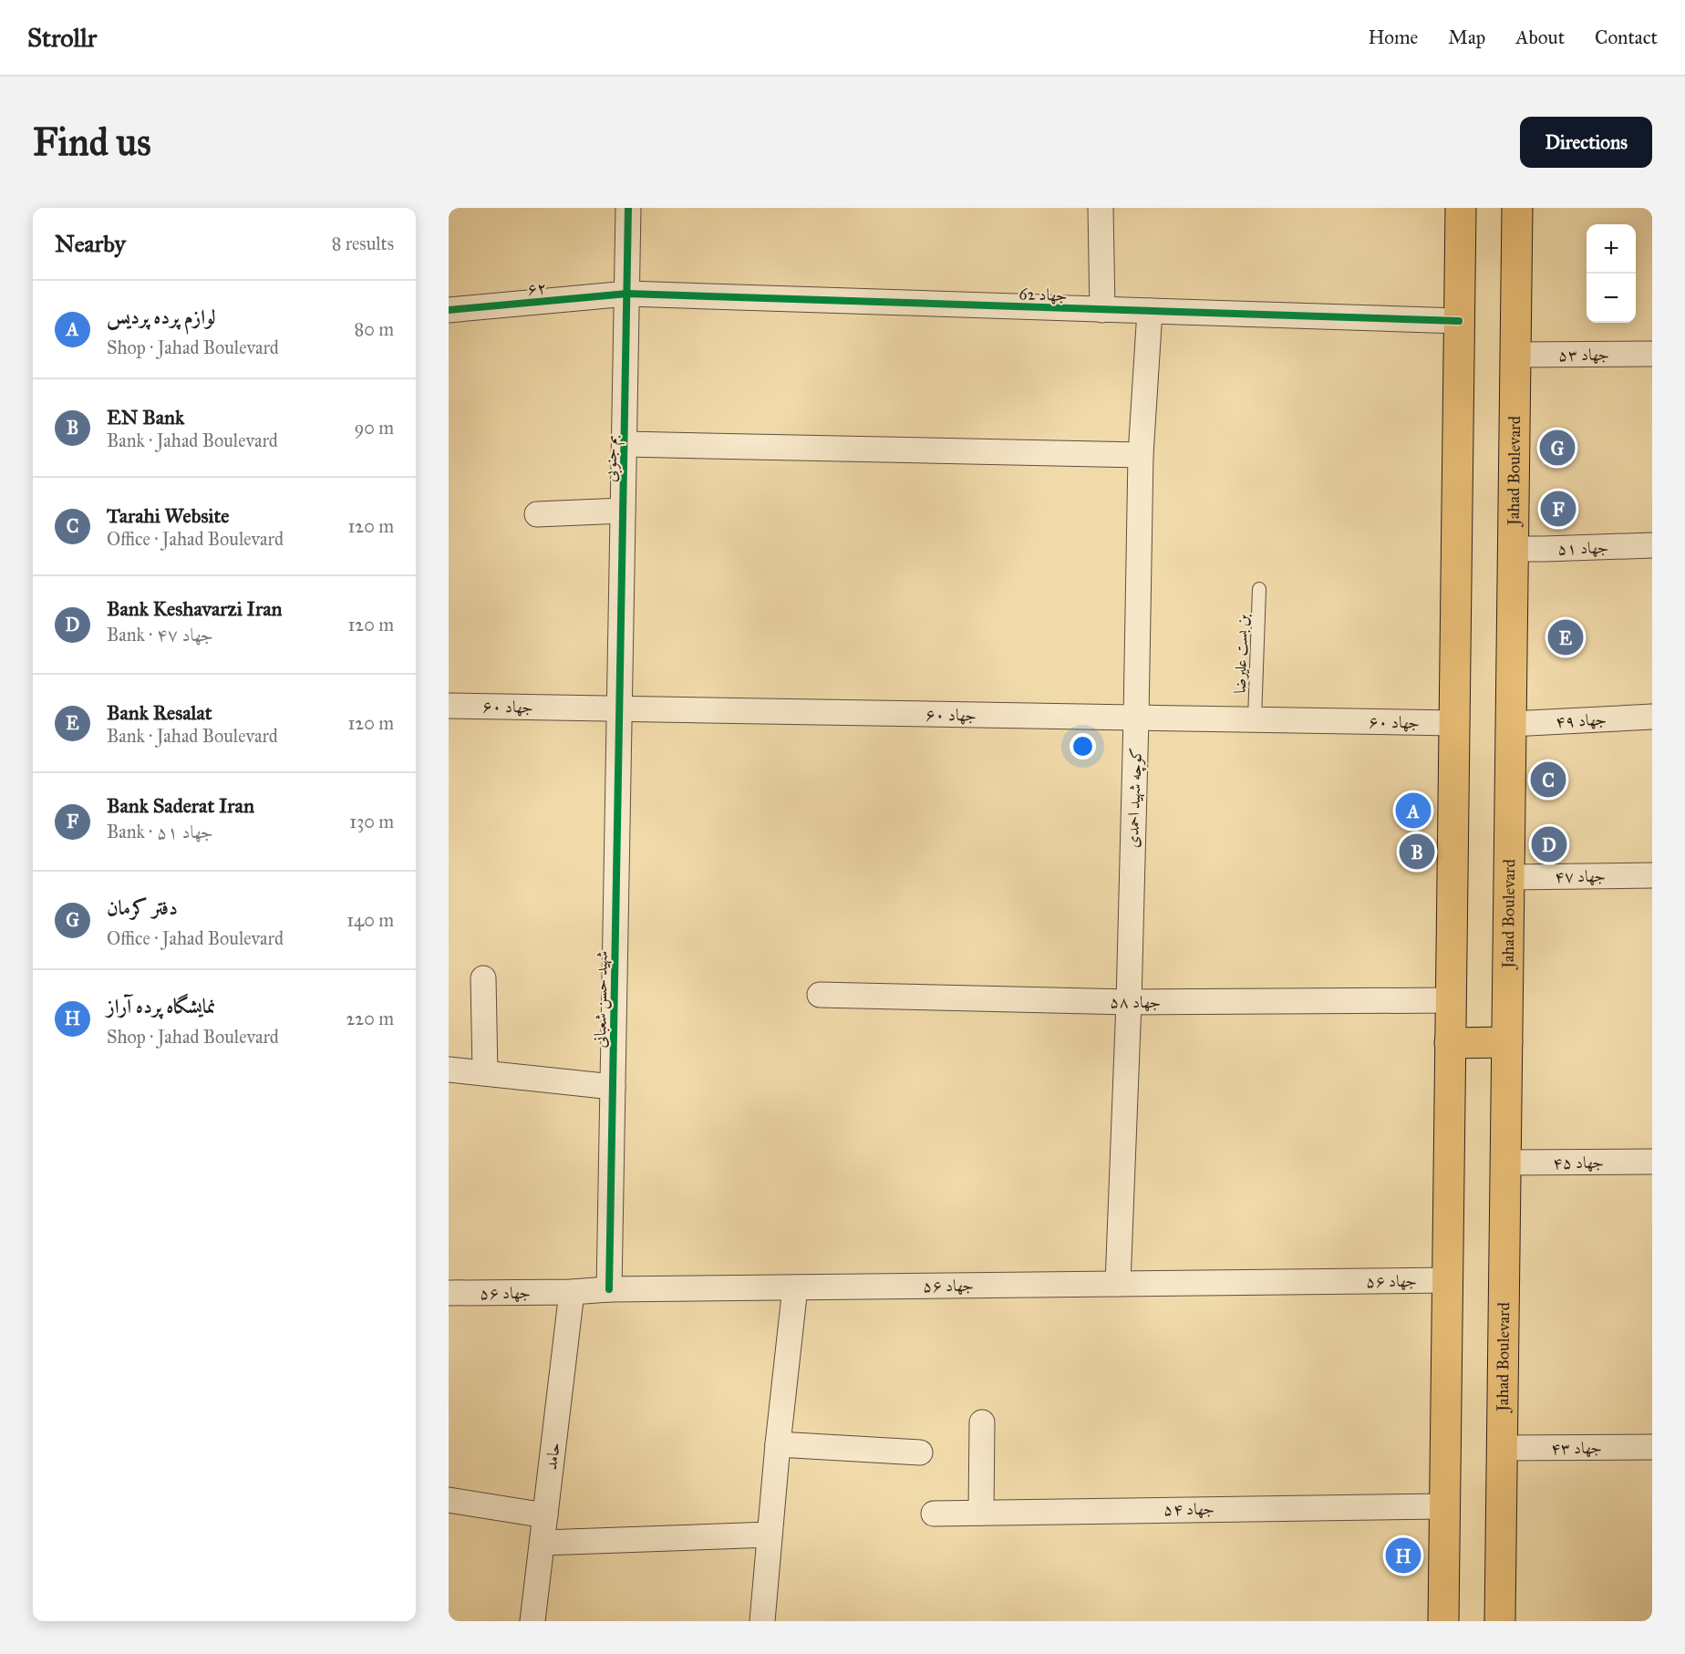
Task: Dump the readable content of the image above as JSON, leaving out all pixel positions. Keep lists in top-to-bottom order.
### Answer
{
  "streets": {
    "main road": ["Jahad Boulevard"],
    "street": [
      "۶۲",
      "جهاد 62",
      "جهاد ۵۳",
      "بم جنوبی",
      "جهاد ۵۱",
      "جهاد ۶۰",
      "جهاد ۴۹",
      "کوچه شهید احمدی",
      "جهاد ۴۷",
      "شهید حسن شعبانی",
      "جهاد ۵۸",
      "جهاد ۴۵",
      "جهاد ۵۶",
      "جهاد ۴۳",
      "حامد",
      "جهاد ۵۴"
    ],
    "lane": ["بن بست علیرضا"]
  },
  "crossings": [
    ["۶۲", "جهاد 62"],
    ["۶۲", "بم جنوبی"],
    ["جهاد 62", "بم جنوبی"],
    ["جهاد 62", "کوچه شهید احمدی"],
    ["جهاد ۵۳", "Jahad Boulevard"],
    ["بم جنوبی", "جهاد ۶۰"],
    ["بم جنوبی", "شهید حسن شعبانی"],
    ["Jahad Boulevard", "جهاد ۵۱"],
    ["Jahad Boulevard", "جهاد ۴۹"],
    ["Jahad Boulevard", "جهاد ۴۷"],
    ["Jahad Boulevard", "جهاد ۴۵"],
    ["Jahad Boulevard", "جهاد ۴۳"],
    ["بن بست علیرضا", "جهاد ۶۰"],
    ["جهاد ۶۰", "کوچه شهید احمدی"],
    ["جهاد ۶۰", "شهید حسن شعبانی"],
    ["کوچه شهید احمدی", "جهاد ۵۸"],
    ["کوچه شهید احمدی", "جهاد ۵۶"],
    ["شهید حسن شعبانی", "جهاد ۵۶"],
    ["جهاد ۵۶", "حامد"]
  ],
  "page": {
    "header": "Strollr",
    "nav": [
      "Home",
      "Map",
      "About",
      "Contact"
    ],
    "buttons": "Directions",
    "title": "Find us",
    "heading": ["Nearby", "8 results"],
    "map_buttons": ["+", "−"],
    "list": [
      {
        "mark": "A",
        "name": "لوازم پرده پردیس",
        "note": "Shop · Jahad Boulevard",
        "value": "80 m"
      },
      {
        "mark": "B",
        "name": "EN Bank",
        "note": "Bank · Jahad Boulevard",
        "value": "90 m"
      },
      {
        "mark": "C",
        "name": "Tarahi Website",
        "note": "Office · Jahad Boulevard",
        "value": "120 m"
      },
      {
        "mark": "D",
        "name": "Bank Keshavarzi Iran",
        "note": "Bank · جهاد ۴۷",
        "value": "120 m"
      },
      {
        "mark": "E",
        "name": "Bank Resalat",
        "note": "Bank · Jahad Boulevard",
        "value": "120 m"
      },
      {
        "mark": "F",
        "name": "Bank Saderat Iran",
        "note": "Bank · جهاد ۵۱",
        "value": "130 m"
      },
      {
        "mark": "G",
        "name": "دفتر کرمان",
        "note": "Office · Jahad Boulevard",
        "value": "140 m"
      },
      {
        "mark": "H",
        "name": "نمایشگاه پرده آراز",
        "note": "Shop · Jahad Boulevard",
        "value": "220 m"
      }
    ],
    "pins": [
      "G",
      "F",
      "E",
      "C",
      "A",
      "D",
      "B",
      "H"
    ]
  }
}
